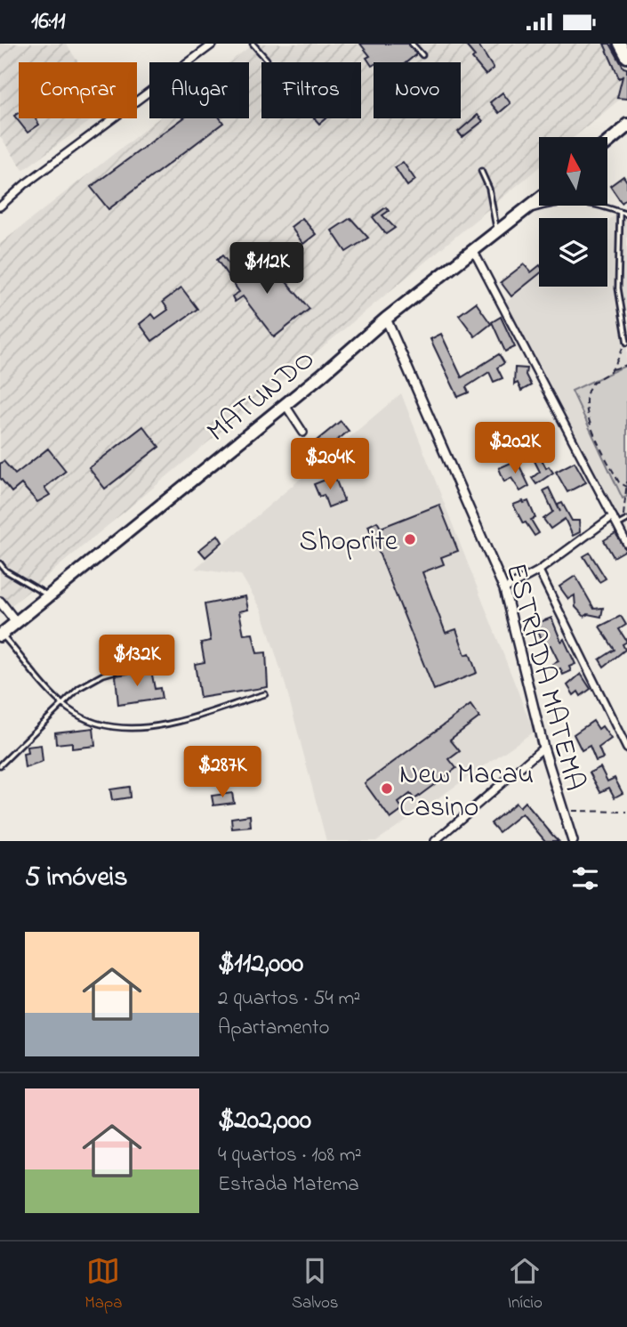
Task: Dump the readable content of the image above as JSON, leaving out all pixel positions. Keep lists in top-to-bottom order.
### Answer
{
  "streets": {
    "main road": ["MATUNDO"],
    "street": ["ESTRADA MATEMA"]
  },
  "crossings": [
    ["MATUNDO", "ESTRADA MATEMA"]
  ],
  "places": ["Shoprite", "New Macau Casino"],
  "north": "top",
  "page": {
    "status": "16:11",
    "chip": [
      "Comprar",
      "Alugar",
      "Filtros",
      "Novo"
    ],
    "price": [
      "$112K",
      "$202K",
      "$204K",
      "$132K",
      "$287K"
    ],
    "heading": "5 imóveis",
    "list": [
      {
        "name": "$112,000",
        "note": "2 quartos · 54 m² · Apartamento"
      },
      {
        "name": "$202,000",
        "note": "4 quartos · 108 m² · Estrada Matema"
      }
    ],
    "tabs": ["Mapa", "Salvos", "Início"]
  }
}
